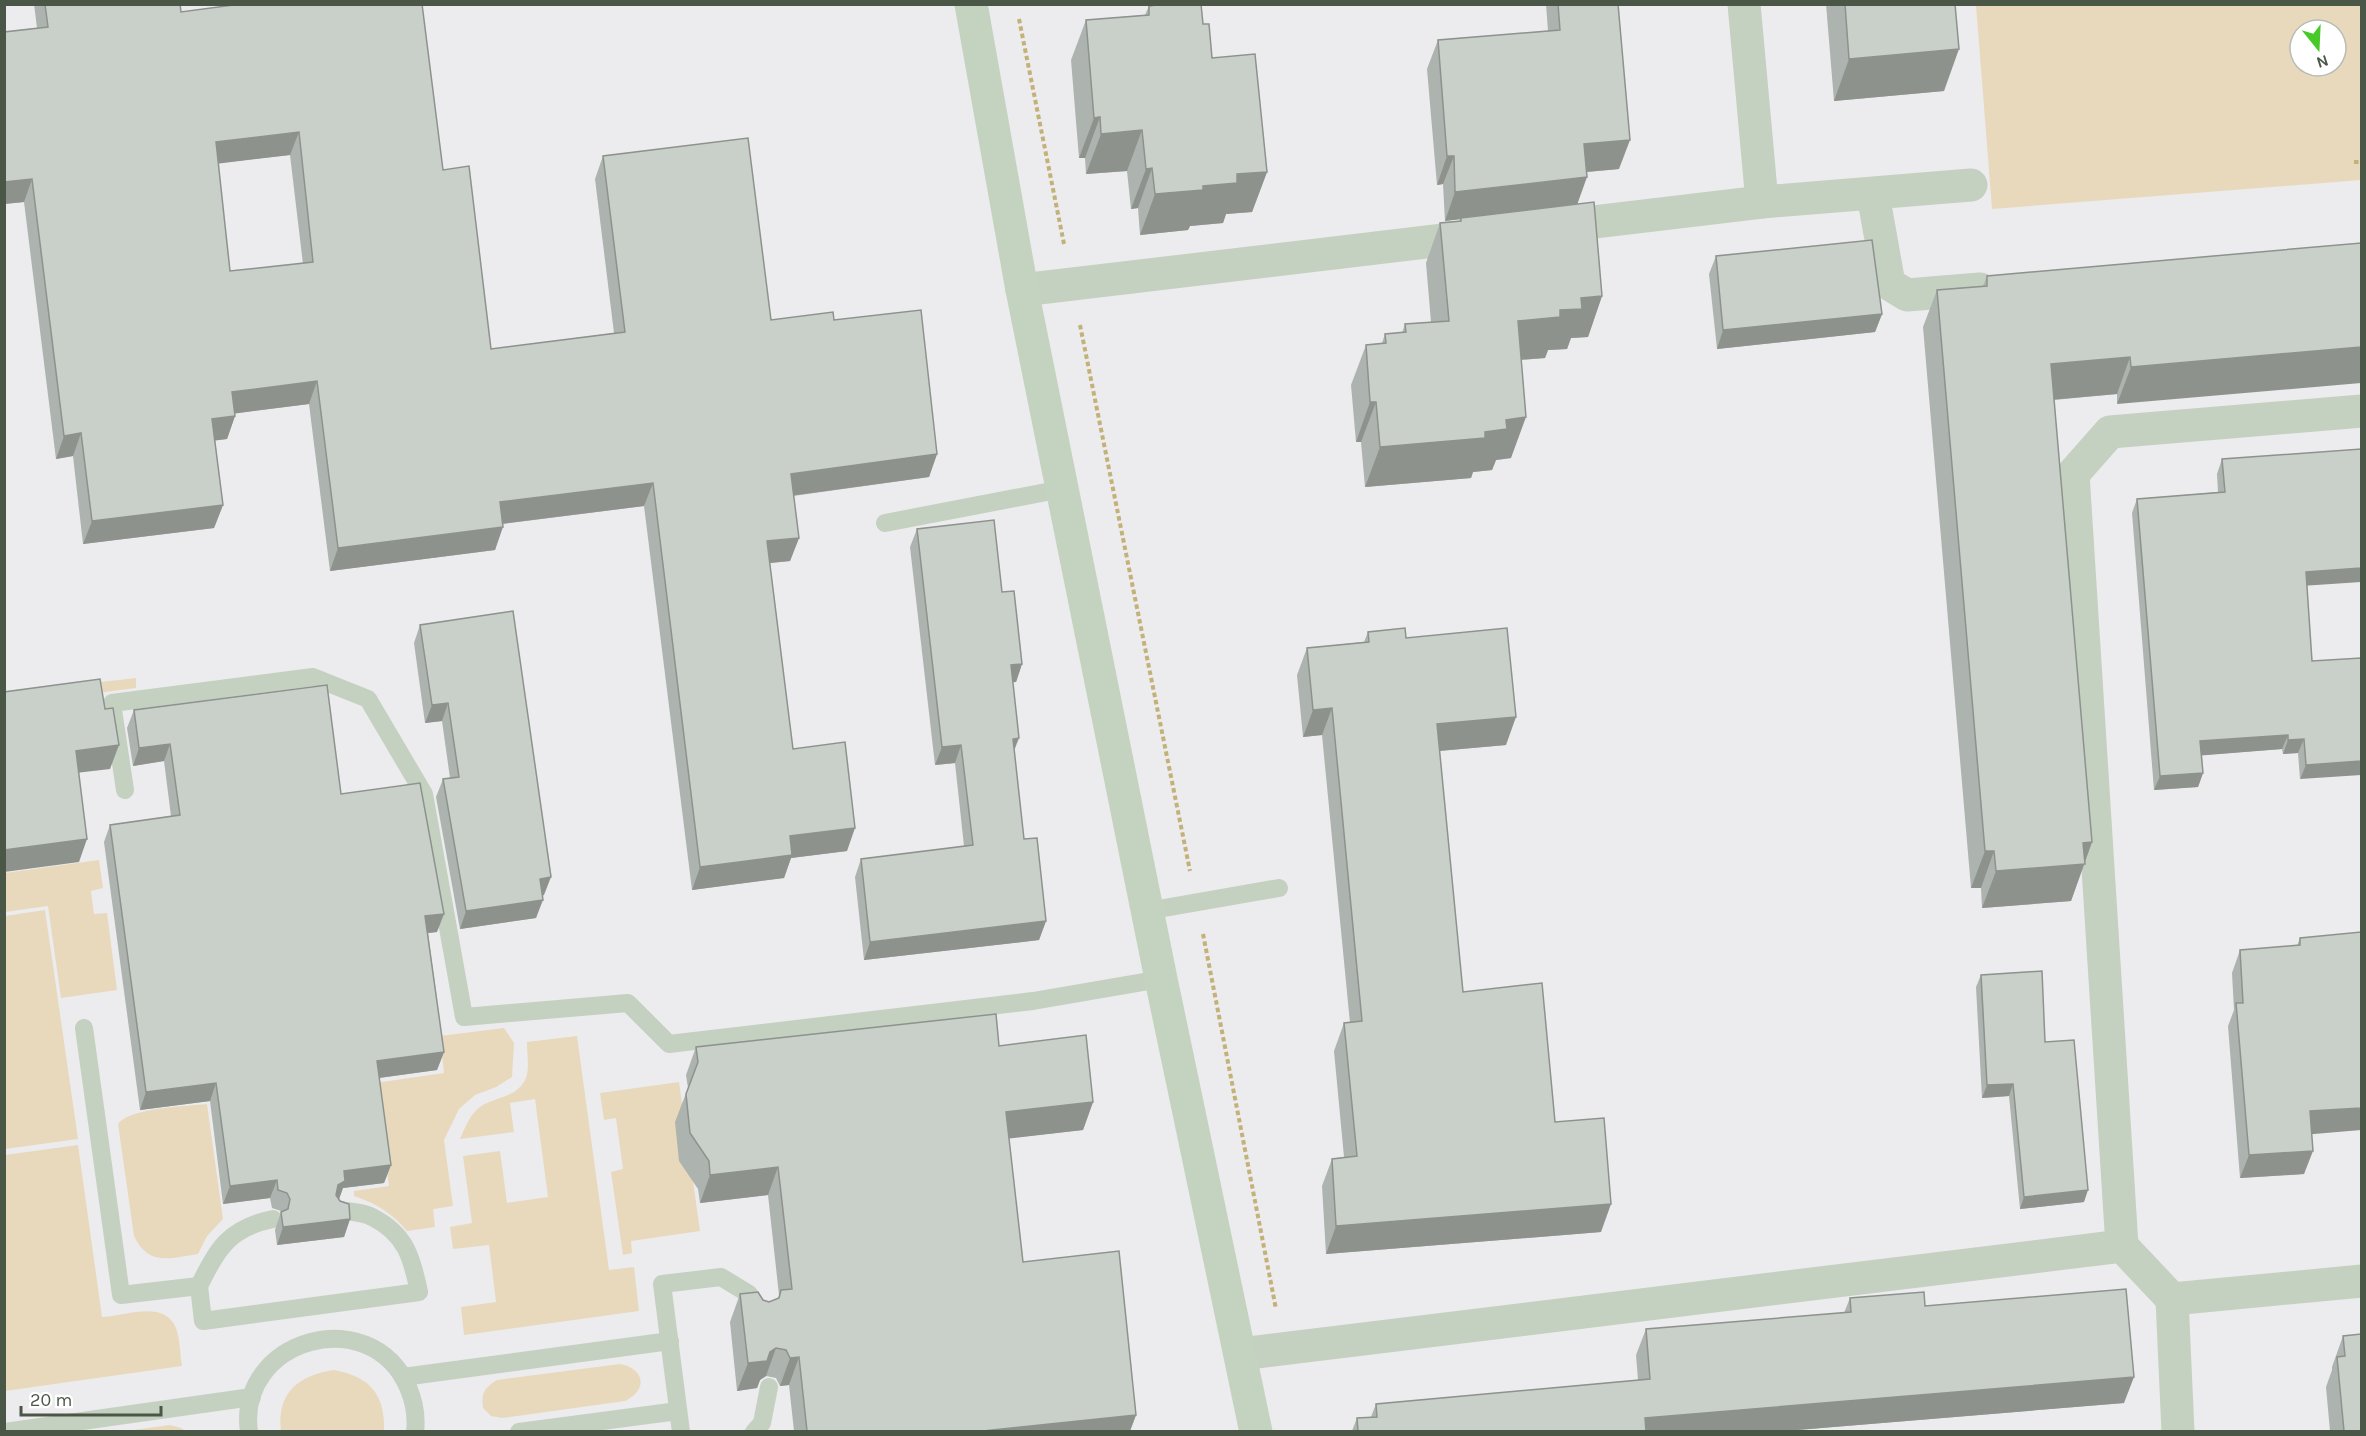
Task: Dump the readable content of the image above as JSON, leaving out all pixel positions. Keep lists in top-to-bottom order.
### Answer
{
  "scale_bar": "20 m",
  "north": "bottom"
}
